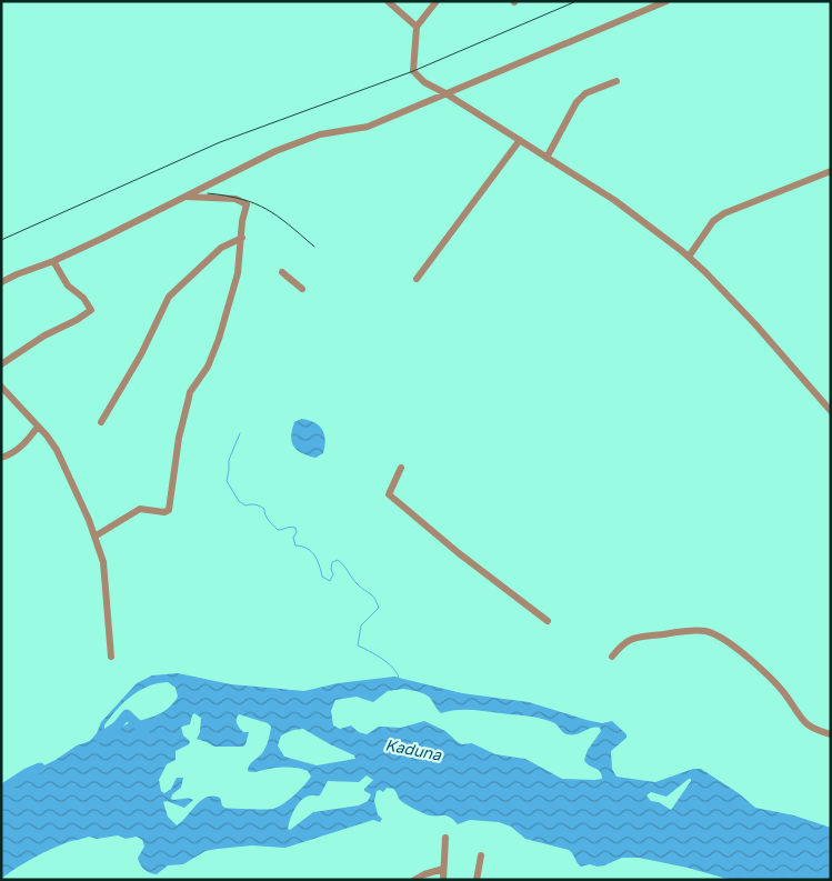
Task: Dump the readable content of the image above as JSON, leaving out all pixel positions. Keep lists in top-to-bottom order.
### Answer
{
  "water": ["Kaduna"]
}
